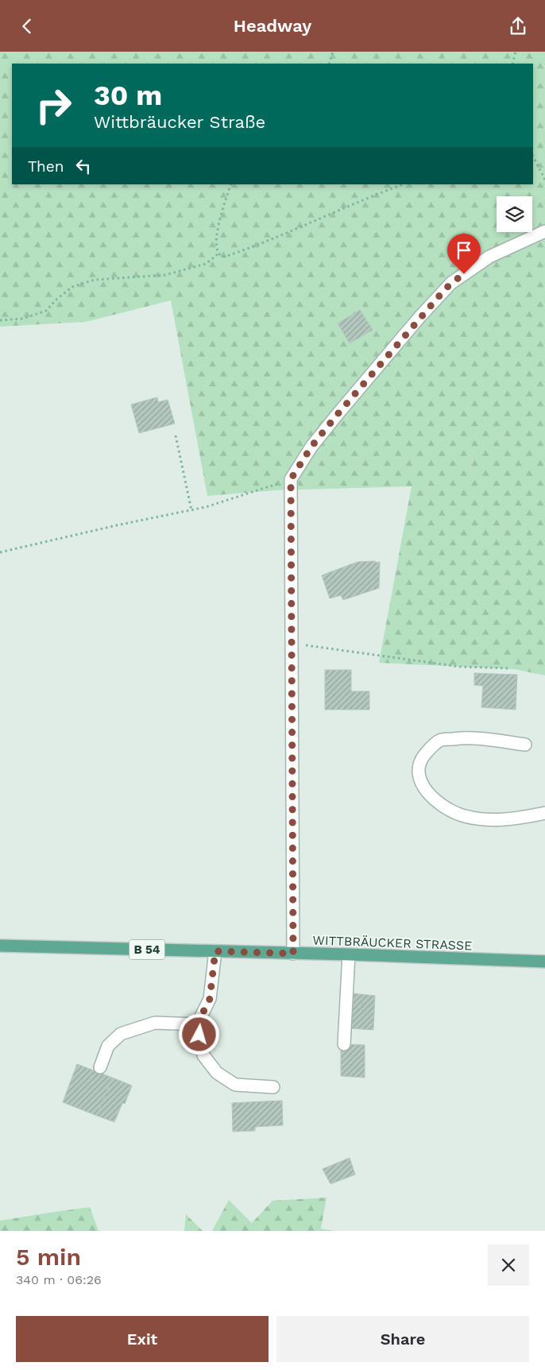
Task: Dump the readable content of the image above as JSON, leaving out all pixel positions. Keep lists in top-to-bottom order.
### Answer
{
  "streets": {
    "main road": ["WITTBRÄUCKER STRASSE", "B 54"]
  },
  "page": {
    "header": "Headway",
    "turn": ["30 m", "Wittbräucker Straße"],
    "then": "Then",
    "heading": ["5 min", "340 m · 06:26"],
    "buttons": ["Exit", "Share"]
  }
}
